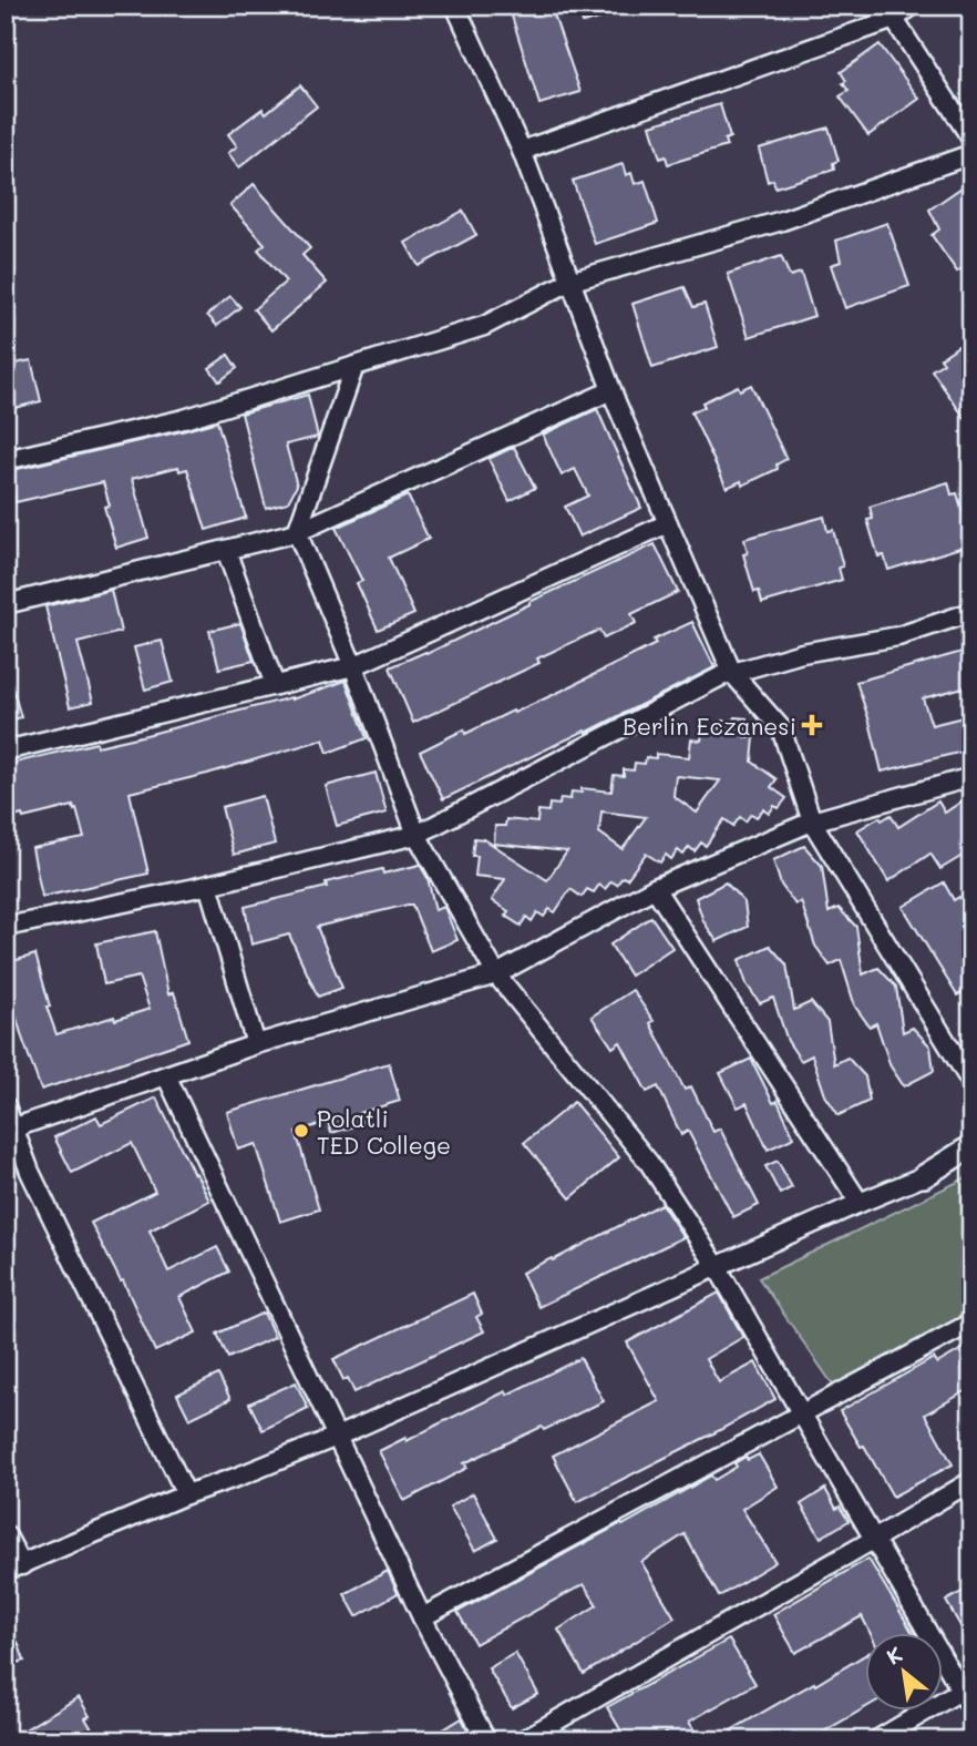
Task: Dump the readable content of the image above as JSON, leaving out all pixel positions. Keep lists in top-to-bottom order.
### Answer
{
  "places": {
    "health": ["Berlin Eczanesi"],
    "other": ["Polatli TED College"]
  },
  "north": "top left"
}
